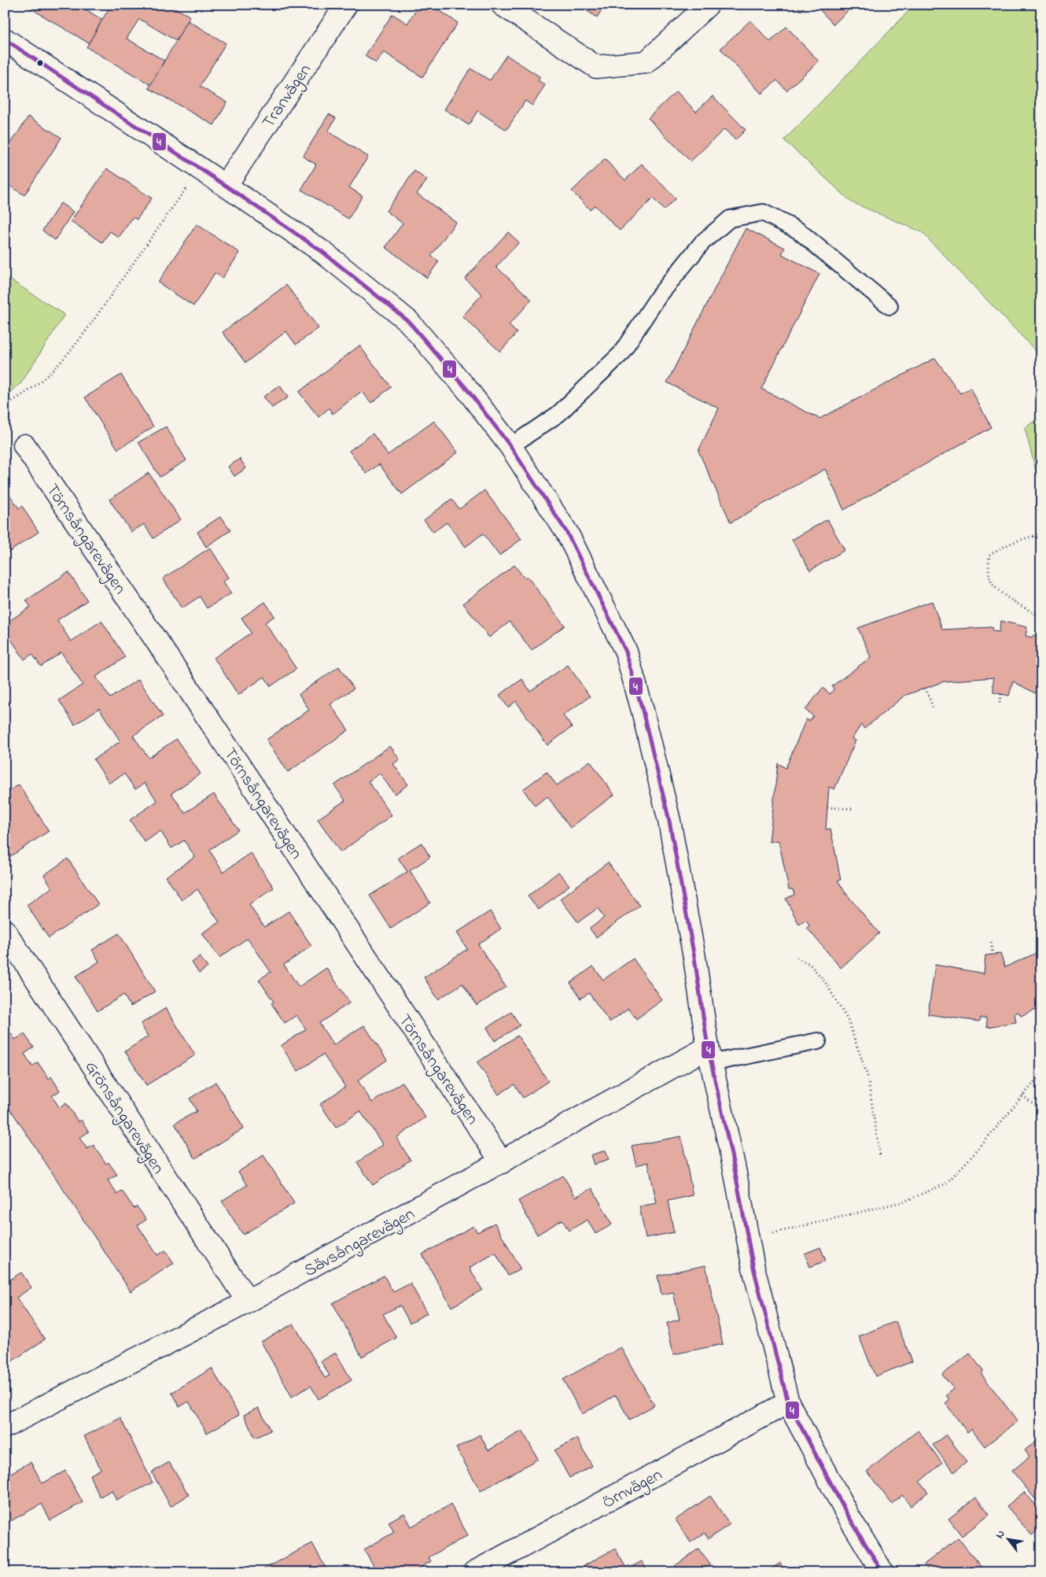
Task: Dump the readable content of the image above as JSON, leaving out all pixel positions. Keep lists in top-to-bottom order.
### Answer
{
  "streets": {
    "street": [
      "Tranvägen",
      "Törnsångarevägen",
      "Grönsångarevägen",
      "Sävsångarevägen",
      "Örnvägen"
    ]
  },
  "crossings": [
    ["Törnsångarevägen", "Sävsångarevägen"],
    ["Grönsångarevägen", "Sävsångarevägen"]
  ],
  "lines": ["transit line 4"],
  "north": "top left"
}
